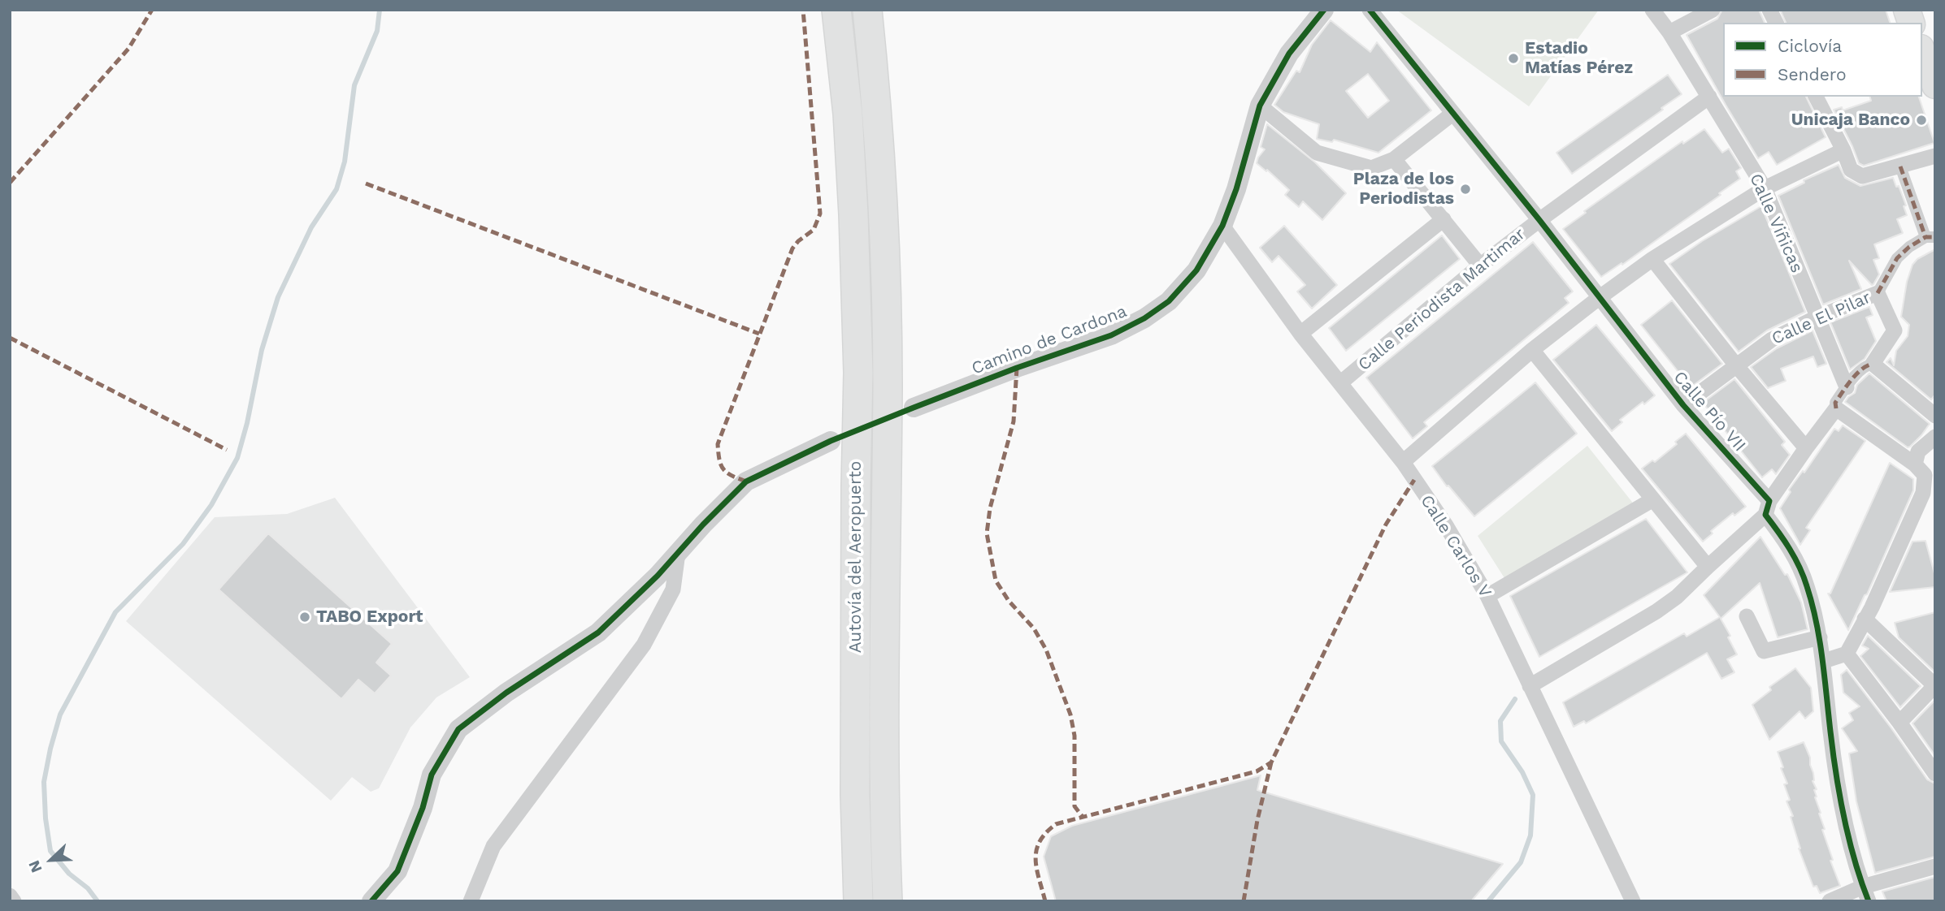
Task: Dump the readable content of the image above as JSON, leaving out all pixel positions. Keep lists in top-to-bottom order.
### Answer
{
  "streets": {
    "highway": ["Autovía del Aeropuerto"],
    "street": [
      "Calle Viñicas",
      "Calle Periodista Martimar",
      "Calle El Pilar",
      "Camino de Cardona",
      "Calle Pío VII",
      "Calle Carlos V"
    ]
  },
  "crossings": [
    ["Calle Viñicas", "Calle Periodista Martimar"],
    ["Calle Viñicas", "Calle El Pilar"],
    ["Calle Periodista Martimar", "Calle Pío VII"],
    ["Calle Periodista Martimar", "Calle Carlos V"],
    ["Calle El Pilar", "Calle Pío VII"],
    ["Camino de Cardona", "Calle Carlos V"]
  ],
  "places": [
    "Estadio Matías Pérez",
    "Unicaja Banco",
    "Plaza de los Periodistas",
    "TABO Export"
  ],
  "legend": ["Ciclovía", "Sendero"],
  "north": "bottom left"
}
